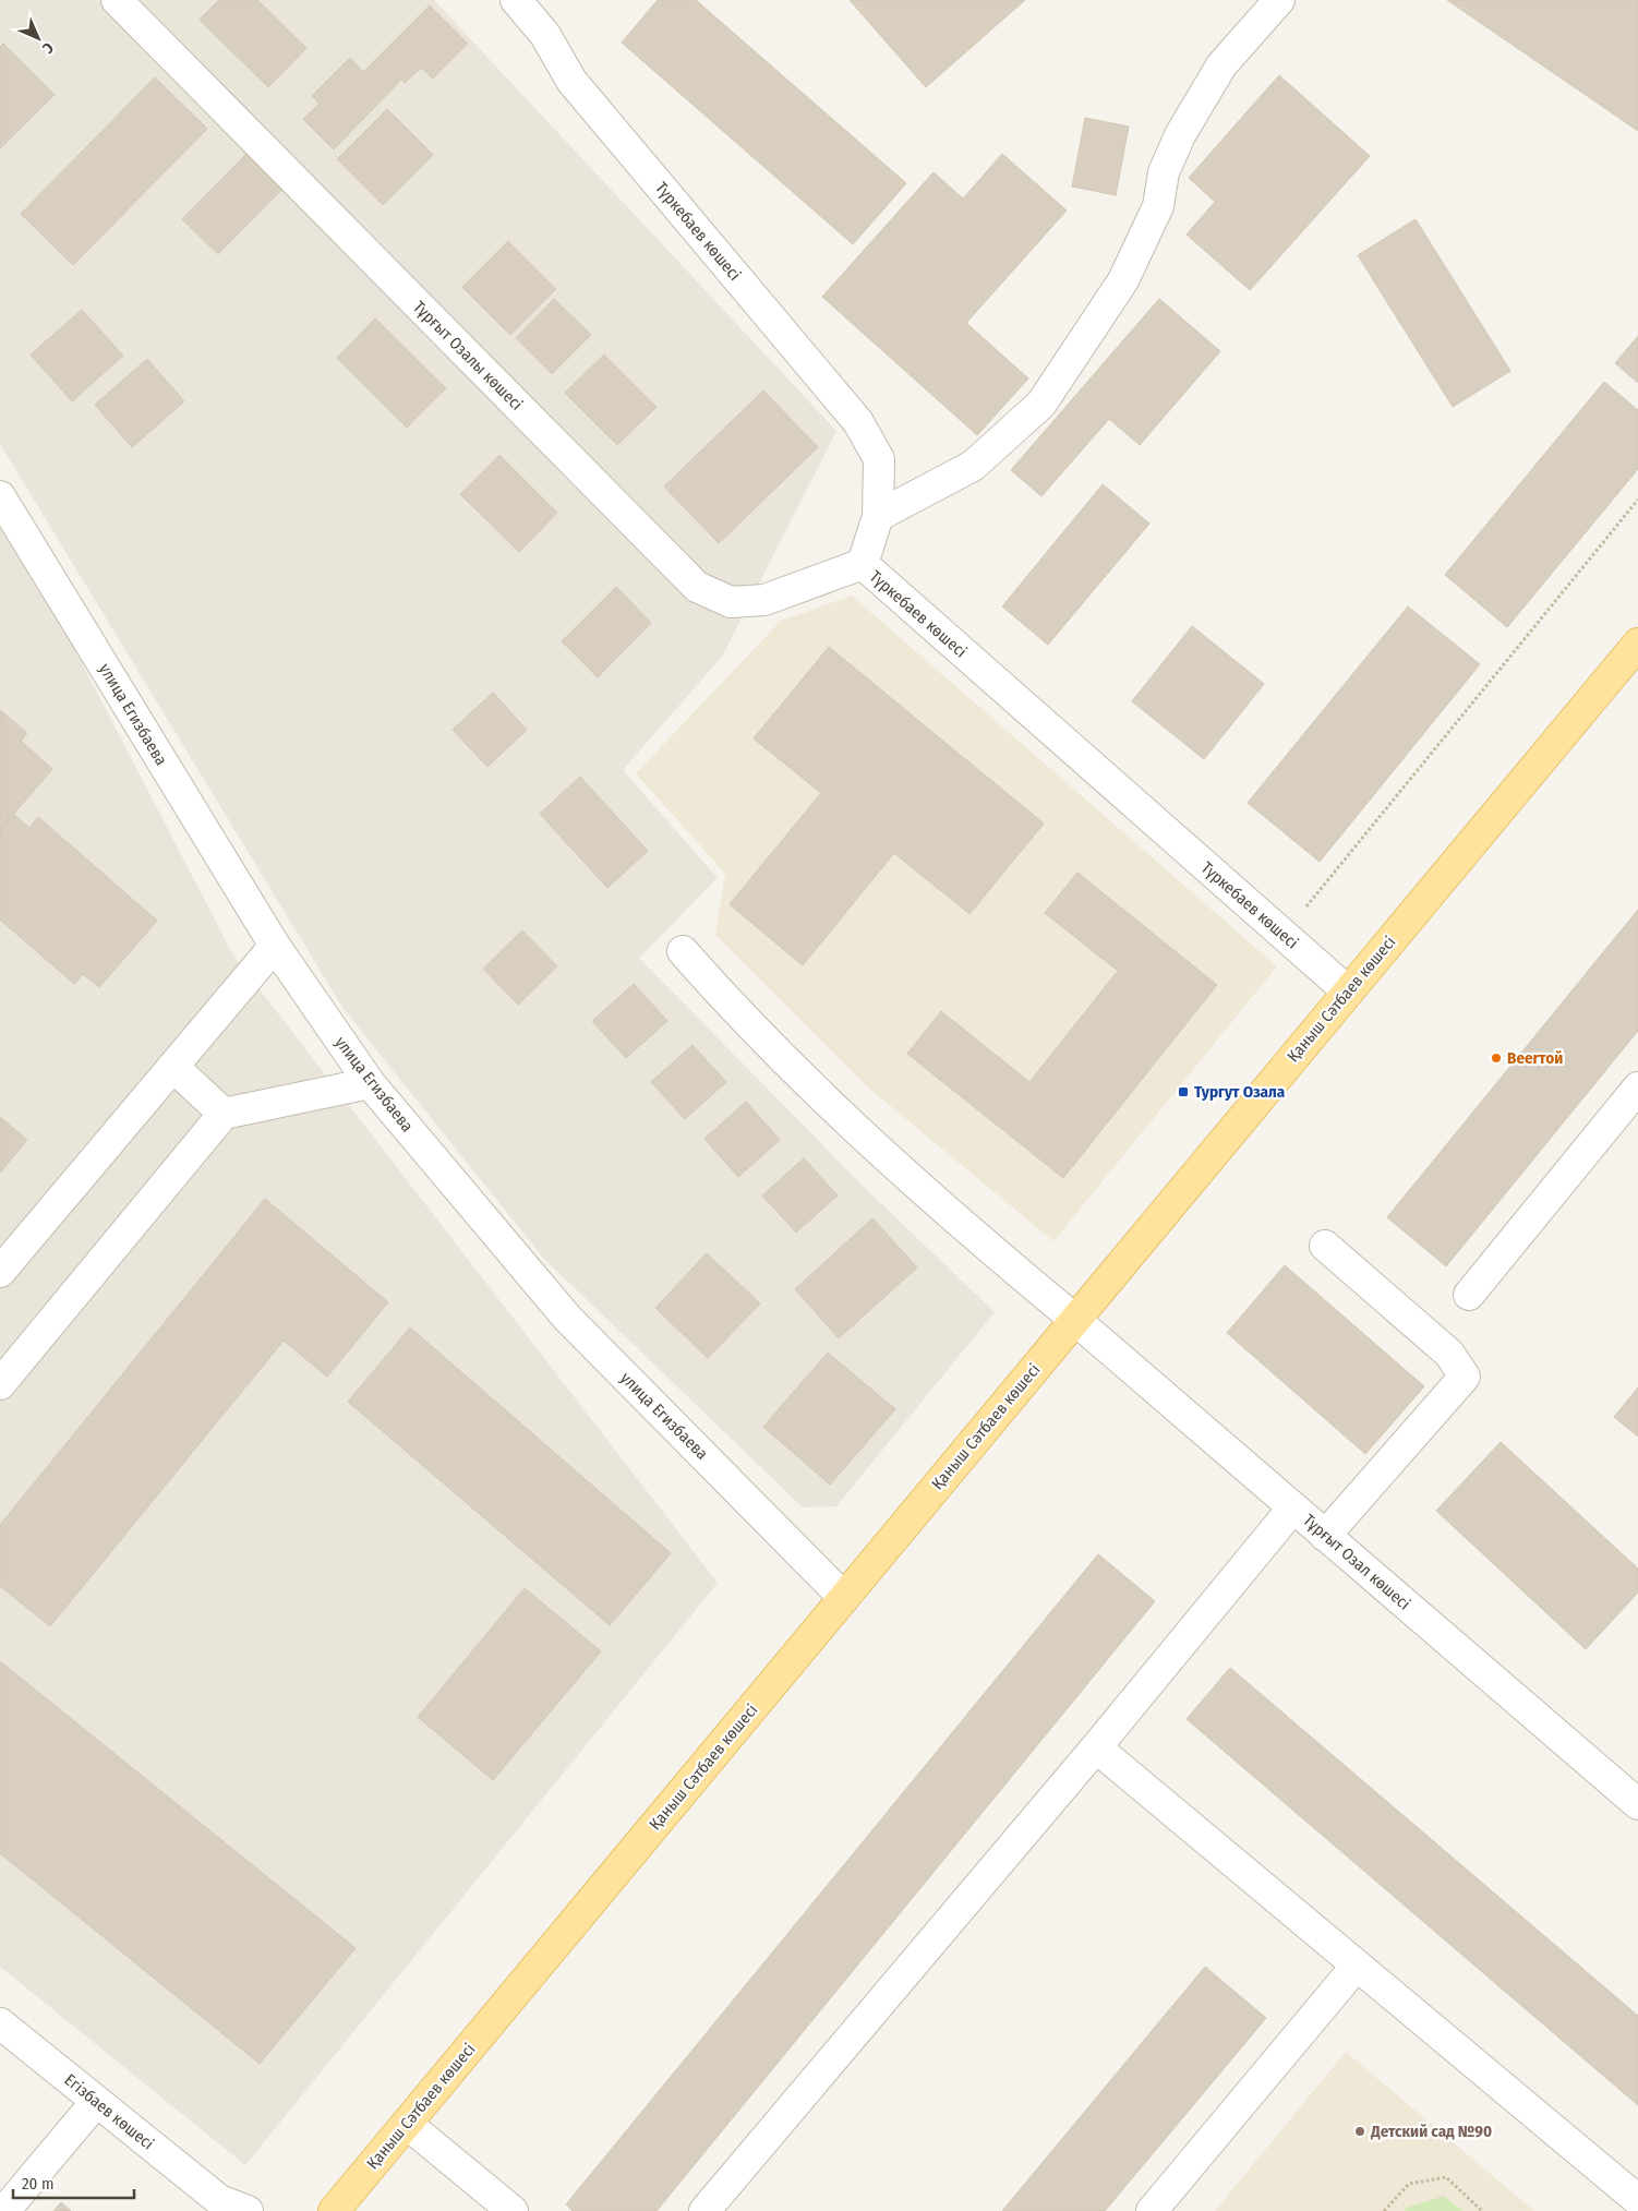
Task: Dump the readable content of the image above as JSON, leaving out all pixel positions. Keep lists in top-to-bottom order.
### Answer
{
  "streets": {
    "main road": ["Қаныш Сәтбаев көшесі"],
    "street": [
      "Түркебаев көшесі",
      "Тұрғыт Озалы көшесі",
      "улица Егизбаева",
      "Тұрғыт Озал көшесі",
      "Егізбаев көшесі"
    ]
  },
  "crossings": [
    ["Түркебаев көшесі", "Тұрғыт Озалы көшесі"],
    ["Түркебаев көшесі", "Қаныш Сәтбаев көшесі"],
    ["улица Егизбаева", "Қаныш Сәтбаев көшесі"],
    ["Қаныш Сәтбаев көшесі", "Тұрғыт Озал көшесі"]
  ],
  "places": {
    "other": ["Beerтой", "Детский сад №90"],
    "transit": ["Тургут Озала"]
  },
  "scale_bar": "20 m",
  "north": "bottom right"
}
